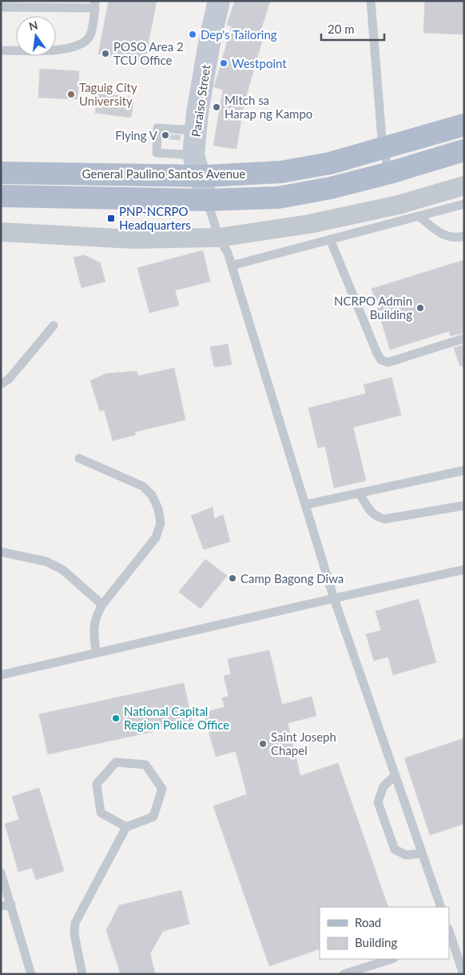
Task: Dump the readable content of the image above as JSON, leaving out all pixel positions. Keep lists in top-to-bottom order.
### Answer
{
  "streets": {
    "main road": ["General Paulino Santos Avenue"],
    "street": ["Paraiso Street"]
  },
  "crossings": [
    ["Paraiso Street", "General Paulino Santos Avenue"]
  ],
  "places": {
    "other": [
      "Dep's Tailoring",
      "POSO Area 2 TCU Office",
      "Westpoint",
      "Taguig City University",
      "Mitch sa Harap ng Kampo",
      "Flying V",
      "NCRPO Admin Building",
      "Camp Bagong Diwa",
      "National Capital Region Police Office",
      "Saint Joseph Chapel"
    ],
    "transit": ["PNP-NCRPO Headquarters"]
  },
  "legend": ["Road", "Building"],
  "scale_bar": "20 m",
  "north": "top"
}
